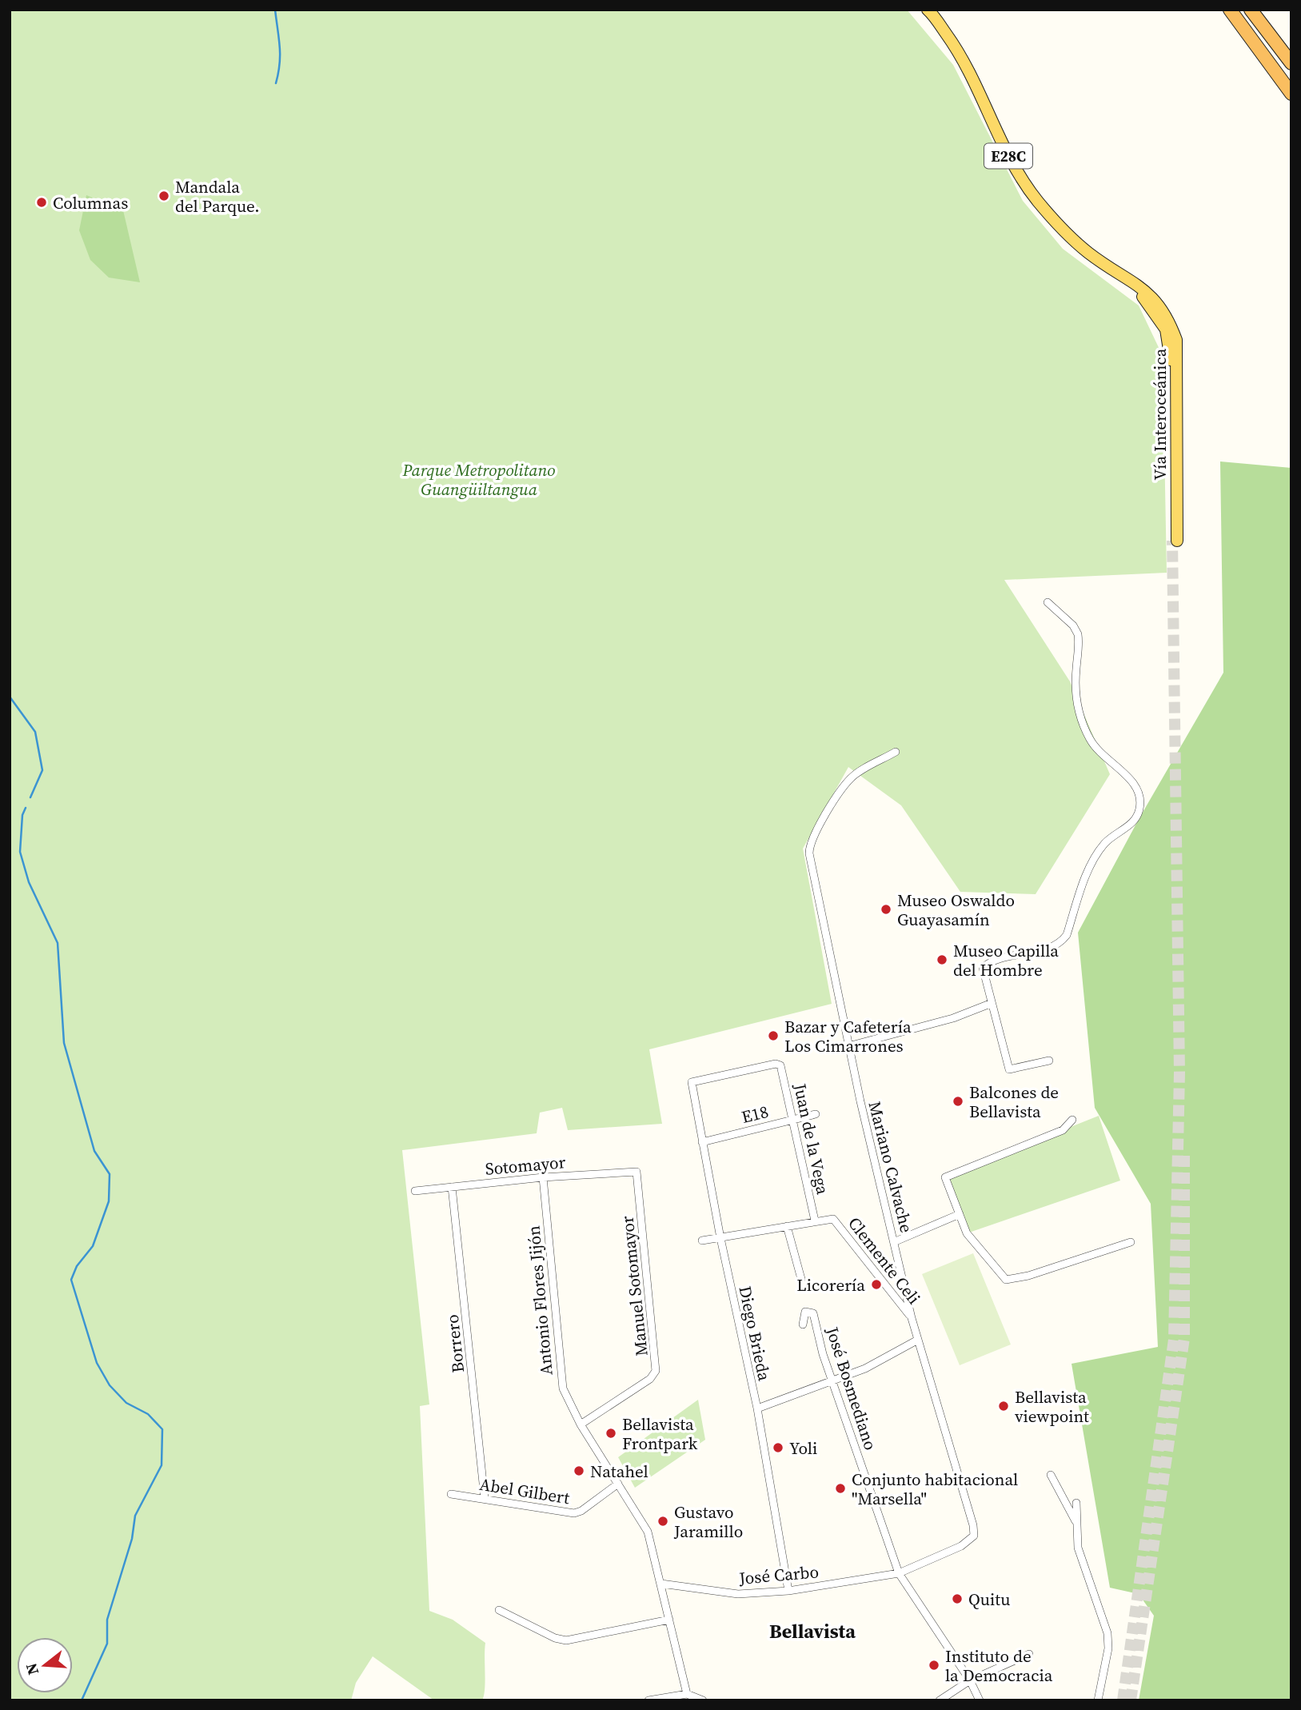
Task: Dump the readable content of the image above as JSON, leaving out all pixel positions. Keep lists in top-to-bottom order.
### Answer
{
  "streets": {
    "main road": ["E28C", "Vía Interoceánica"],
    "street": [
      "E18",
      "Juan de la Vega",
      "Sotomayor",
      "Mariano Calvache",
      "Clemente Celi",
      "Manuel Sotomayor",
      "Antonio Flores Jijón",
      "Diego Brieda",
      "Borrero",
      "José Bosmediano",
      "Abel Gilbert",
      "José Carbo"
    ]
  },
  "crossings": [
    ["E18", "Juan de la Vega"],
    ["E18", "Diego Brieda"],
    ["Juan de la Vega", "Clemente Celi"],
    ["Juan de la Vega", "Diego Brieda"],
    ["Sotomayor", "Manuel Sotomayor"],
    ["Sotomayor", "Antonio Flores Jijón"],
    ["Sotomayor", "Borrero"],
    ["Mariano Calvache", "Clemente Celi"],
    ["Mariano Calvache", "José Bosmediano"],
    ["Mariano Calvache", "José Carbo"],
    ["Clemente Celi", "Diego Brieda"],
    ["Manuel Sotomayor", "Antonio Flores Jijón"],
    ["Antonio Flores Jijón", "Abel Gilbert"],
    ["Antonio Flores Jijón", "José Carbo"],
    ["Diego Brieda", "José Carbo"],
    ["Borrero", "Abel Gilbert"],
    ["José Bosmediano", "José Carbo"]
  ],
  "districts": ["Bellavista"],
  "parks": ["Parque Metropolitano Guangüiltangua"],
  "places": [
    "Mandala del Parque.",
    "Columnas",
    "Museo Oswaldo Guayasamín",
    "Museo Capilla del Hombre",
    "Bazar y Cafetería Los Cimarrones",
    "Balcones de Bellavista",
    "Licorería",
    "Bellavista viewpoint",
    "Bellavista Frontpark",
    "Yoli",
    "Natahel",
    "Conjunto habitacional \"Marsella\"",
    "Gustavo Jaramillo",
    "Quitu",
    "Instituto de la Democracia"
  ],
  "north": "left"
}
